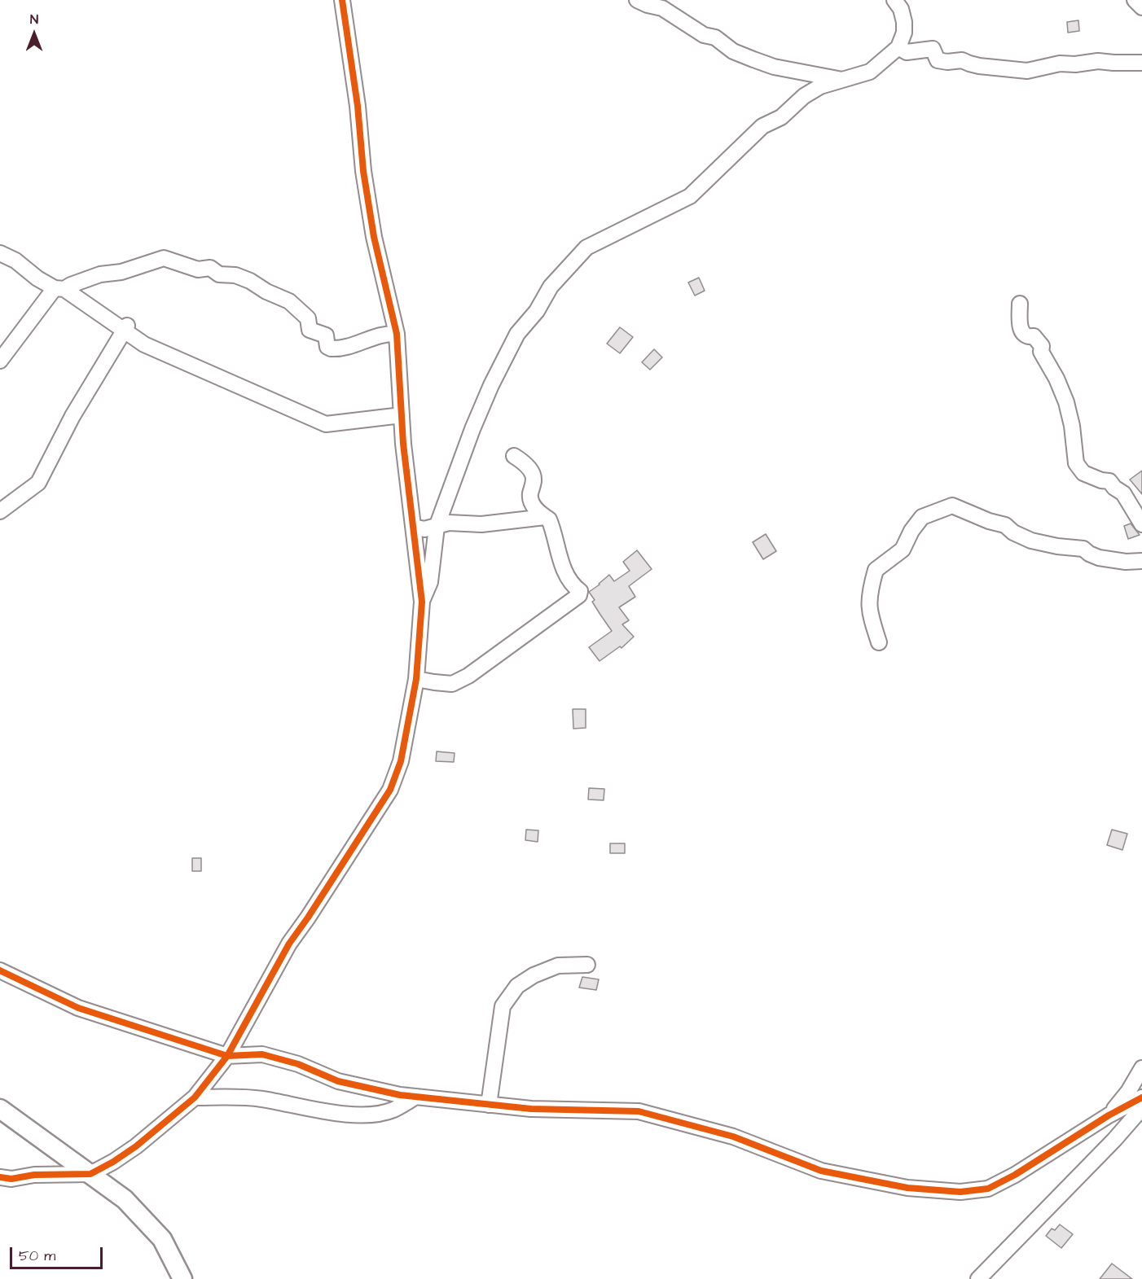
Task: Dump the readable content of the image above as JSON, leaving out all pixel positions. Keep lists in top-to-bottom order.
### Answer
{
  "scale_bar": "50 m",
  "north": "top"
}
